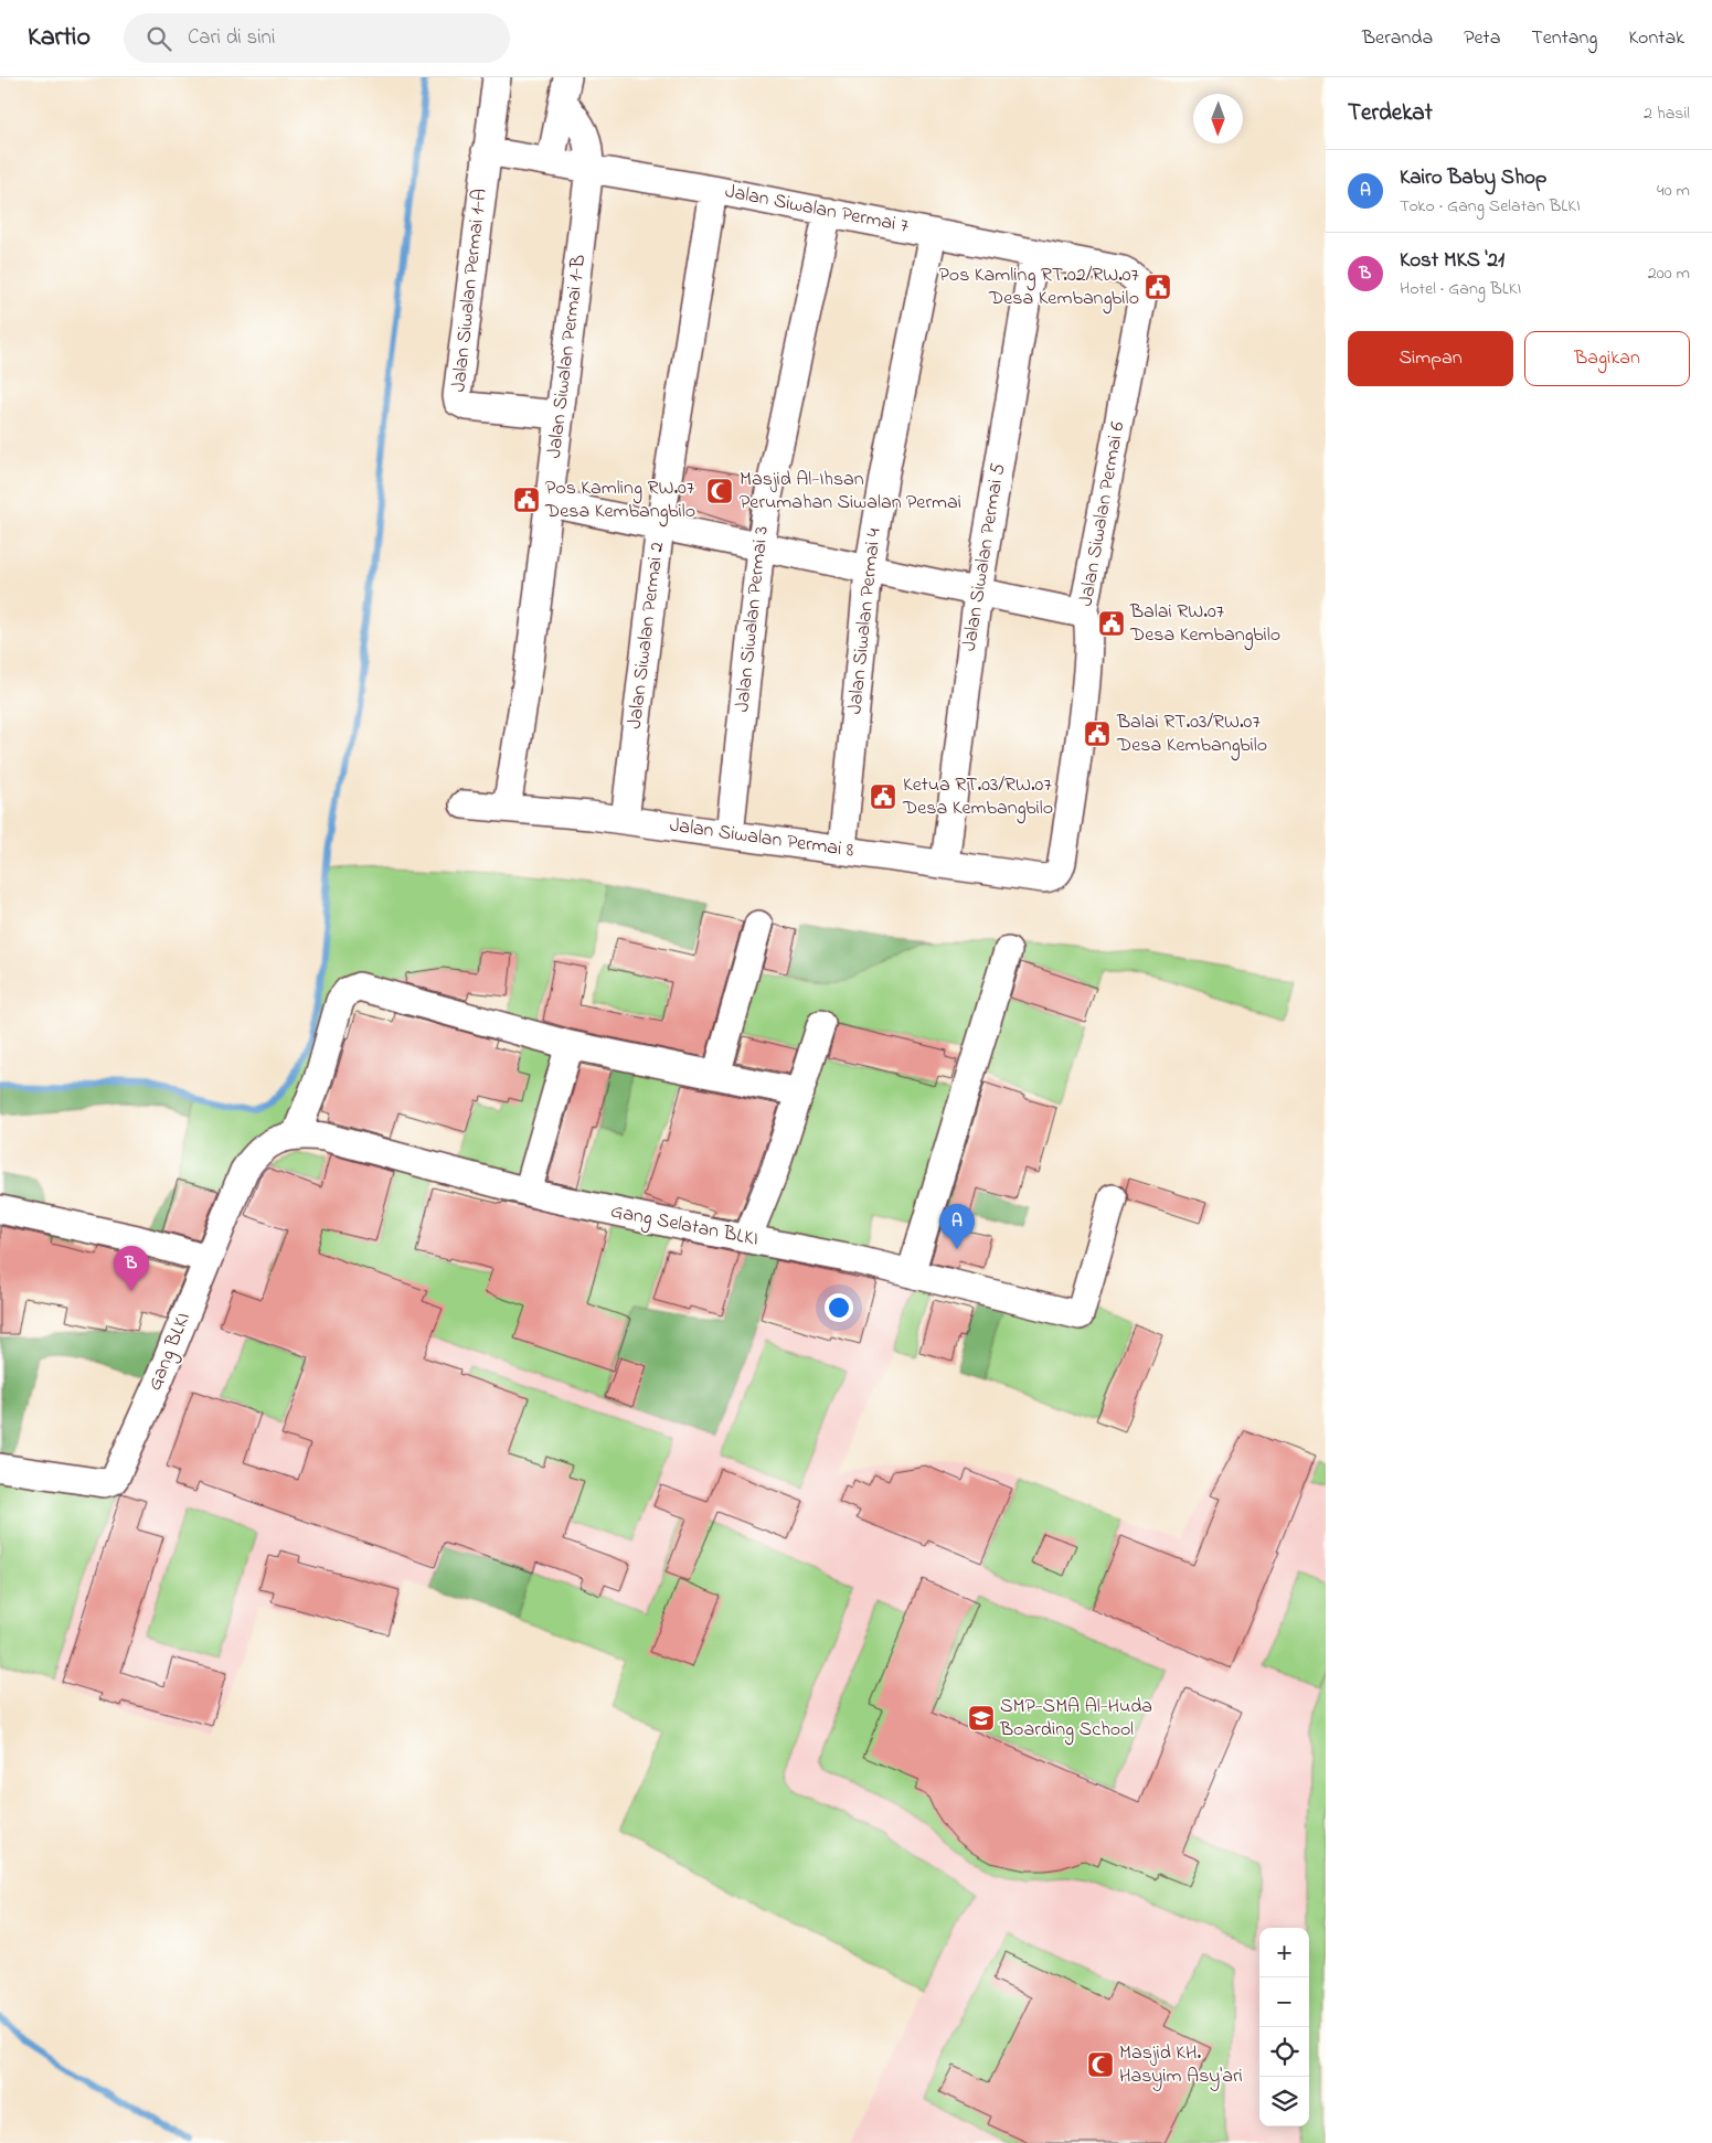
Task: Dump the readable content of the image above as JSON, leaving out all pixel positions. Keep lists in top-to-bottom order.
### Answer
{
  "streets": {
    "street": [
      "Jalan Siwalan Permai 7",
      "Jalan Siwalan Permai 1-A",
      "Jalan Siwalan Permai 1-B",
      "Jalan Siwalan Permai 6",
      "Jalan Siwalan Permai 5",
      "Jalan Siwalan Permai 3",
      "Jalan Siwalan Permai 4",
      "Jalan Siwalan Permai 2",
      "Jalan Siwalan Permai 8",
      "Gang Selatan BLKI",
      "Gang BLKI"
    ]
  },
  "crossings": [
    ["Jalan Siwalan Permai 7", "Jalan Siwalan Permai 1-A"],
    ["Jalan Siwalan Permai 7", "Jalan Siwalan Permai 1-B"],
    ["Jalan Siwalan Permai 7", "Jalan Siwalan Permai 6"],
    ["Jalan Siwalan Permai 7", "Jalan Siwalan Permai 5"],
    ["Jalan Siwalan Permai 7", "Jalan Siwalan Permai 3"],
    ["Jalan Siwalan Permai 7", "Jalan Siwalan Permai 4"],
    ["Jalan Siwalan Permai 7", "Jalan Siwalan Permai 2"],
    ["Jalan Siwalan Permai 1-A", "Jalan Siwalan Permai 1-B"],
    ["Jalan Siwalan Permai 1-B", "Jalan Siwalan Permai 8"],
    ["Jalan Siwalan Permai 6", "Jalan Siwalan Permai 8"],
    ["Jalan Siwalan Permai 5", "Jalan Siwalan Permai 8"],
    ["Jalan Siwalan Permai 3", "Jalan Siwalan Permai 8"],
    ["Jalan Siwalan Permai 4", "Jalan Siwalan Permai 8"],
    ["Jalan Siwalan Permai 2", "Jalan Siwalan Permai 8"],
    ["Gang Selatan BLKI", "Gang BLKI"]
  ],
  "places": {
    "public building": [
      "Pos Kamling RT.02/RW.07 Desa Kembangbilo",
      "Pos Kamling RW.07 Desa Kembangbilo",
      "Balai RW.07 Desa Kembangbilo",
      "Balai RT.03/RW.07 Desa Kembangbilo",
      "Ketua RT.03/RW.07 Desa Kembangbilo"
    ],
    "mosque": ["Masjid Al-Ihsan Perumahan Siwalan Permai", "Masjid KH. Hasyim Asy'ari"],
    "school or university": ["SMP-SMA Al-Huda Boarding School"]
  },
  "north": "bottom",
  "page": {
    "header": "Kartio",
    "search": "Cari di sini",
    "nav": [
      "Beranda",
      "Peta",
      "Tentang",
      "Kontak"
    ],
    "heading": ["Terdekat", "2 hasil"],
    "list": [
      {
        "mark": "A",
        "name": "Kairo Baby Shop",
        "note": "Toko · Gang Selatan BLKI",
        "value": "40 m"
      },
      {
        "mark": "B",
        "name": "Kost MKS '21",
        "note": "Hotel · Gang BLKI",
        "value": "200 m"
      }
    ],
    "buttons": ["Simpan", "Bagikan"],
    "pins": ["A", "B"],
    "map_buttons": ["+", "−"]
  }
}
